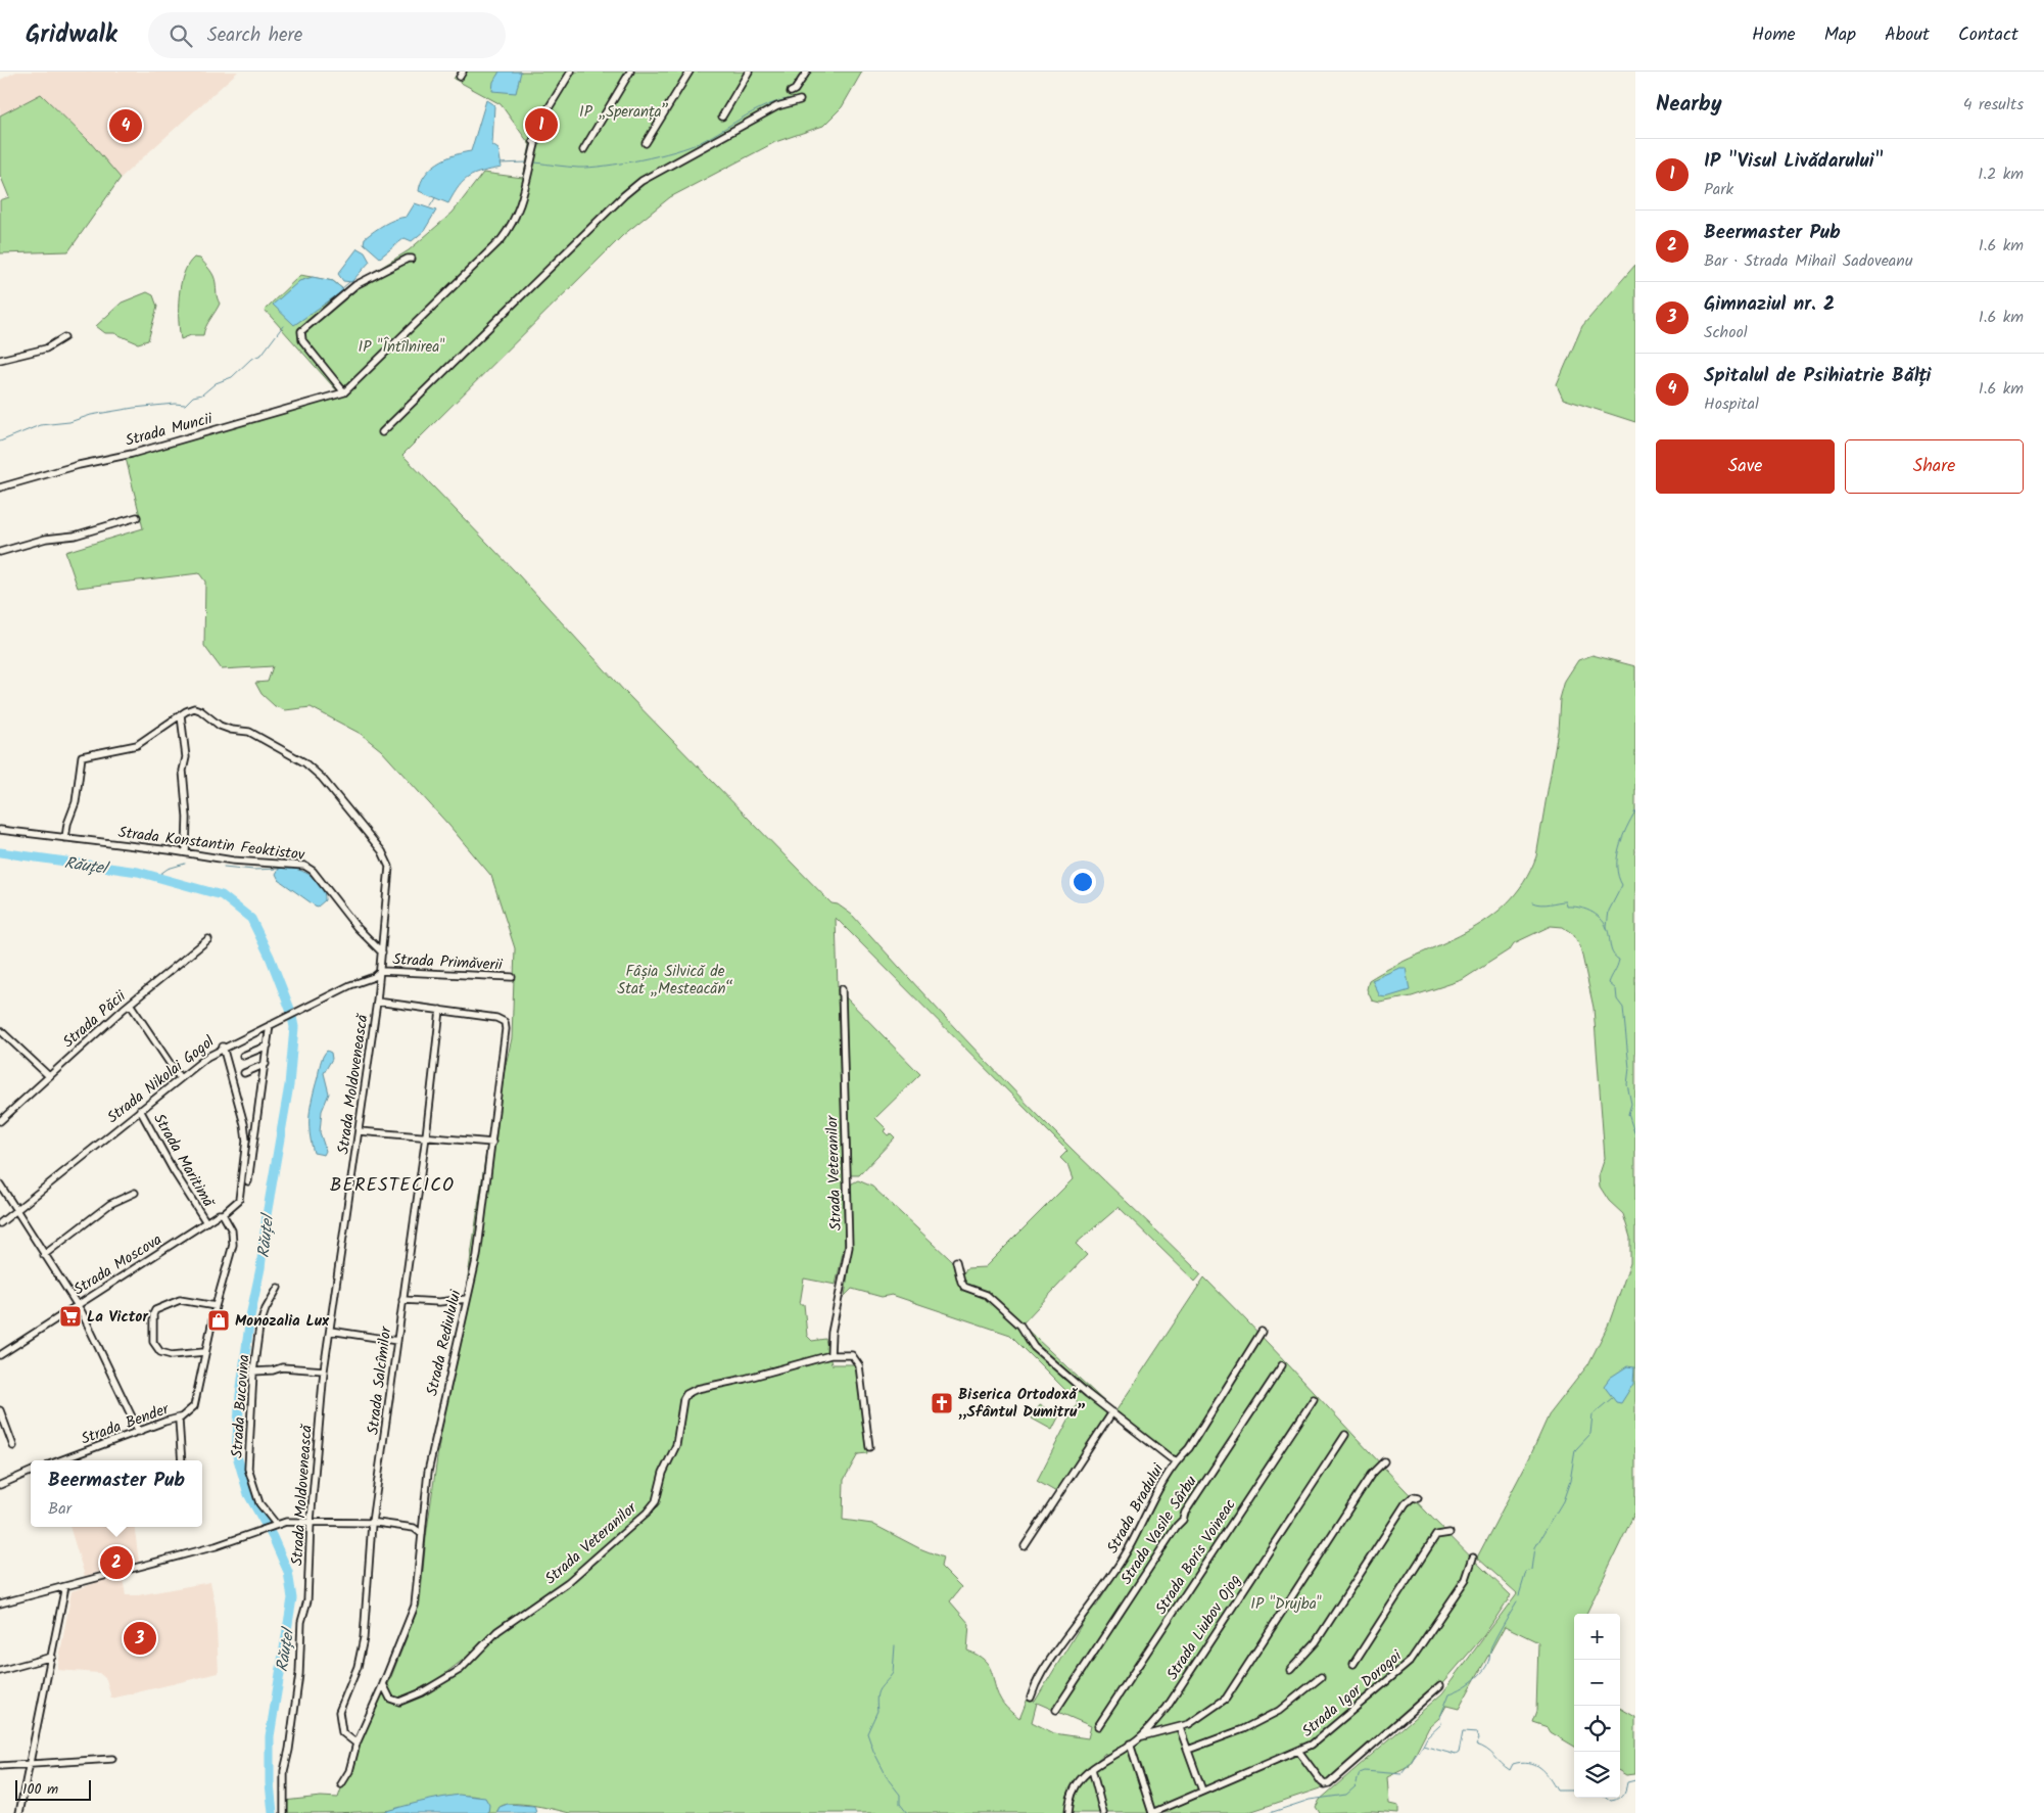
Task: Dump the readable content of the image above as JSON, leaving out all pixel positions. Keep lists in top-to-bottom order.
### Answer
{
  "streets": {
    "street": [
      "Strada Muncii",
      "Strada Konstantin Feoktistov",
      "Strada Primăverii",
      "Strada Păcii",
      "Strada Nikolai Gogol",
      "Strada Moldovenească",
      "Strada Maritimă",
      "Strada Veteranilor",
      "Strada Moscova",
      "Strada Rediulului",
      "Strada Salcîmilor",
      "Strada Bucovina",
      "Strada Bender",
      "Strada Bradului",
      "Strada Vasile Sârbu",
      "Strada Boris Voineac",
      "Strada Liubov Ojog",
      "Strada Igor Dorogoi"
    ]
  },
  "crossings": [
    ["Strada Konstantin Feoktistov", "Strada Moldovenească"],
    ["Strada Primăverii", "Strada Nikolai Gogol"],
    ["Strada Primăverii", "Strada Moldovenească"],
    ["Strada Nikolai Gogol", "Strada Moldovenească"],
    ["Strada Nikolai Gogol", "Strada Maritimă"],
    ["Strada Moldovenească", "Strada Rediulului"],
    ["Strada Maritimă", "Strada Moscova"],
    ["Strada Veteranilor", "Strada Rediulului"],
    ["Strada Rediulului", "Strada Salcîmilor"]
  ],
  "districts": ["BERESTECICO"],
  "water": ["Răuțel"],
  "parks": [
    "IP „Speranța”",
    "IP \"Întîlnirea\"",
    "Fâșia Silvică de Stat „Mesteacăn“",
    "IP \"Drujba\""
  ],
  "places": {
    "supermarket": ["La Victor"],
    "shop": ["Monozalia Lux"],
    "church": ["Biserica Ortodoxă „Sfântul Dumitru”"]
  },
  "scale_bar": "100 m",
  "page": {
    "header": "Gridwalk",
    "search": "Search here",
    "nav": [
      "Home",
      "Map",
      "About",
      "Contact"
    ],
    "heading": ["Nearby", "4 results"],
    "pins": [
      "1",
      "4",
      "2",
      "3"
    ],
    "list": [
      {
        "mark": "1",
        "name": "IP \"Visul Livădarului\"",
        "note": "Park",
        "value": "1.2 km"
      },
      {
        "mark": "2",
        "name": "Beermaster Pub",
        "note": "Bar · Strada Mihail Sadoveanu",
        "value": "1.6 km"
      },
      {
        "mark": "3",
        "name": "Gimnaziul nr. 2",
        "note": "School",
        "value": "1.6 km"
      },
      {
        "mark": "4",
        "name": "Spitalul de Psihiatrie Bălți",
        "note": "Hospital",
        "value": "1.6 km"
      }
    ],
    "buttons": ["Save", "Share"],
    "popup": ["Beermaster Pub", "Bar"],
    "map_buttons": ["+", "−"],
    "scale": "100 m"
  }
}
